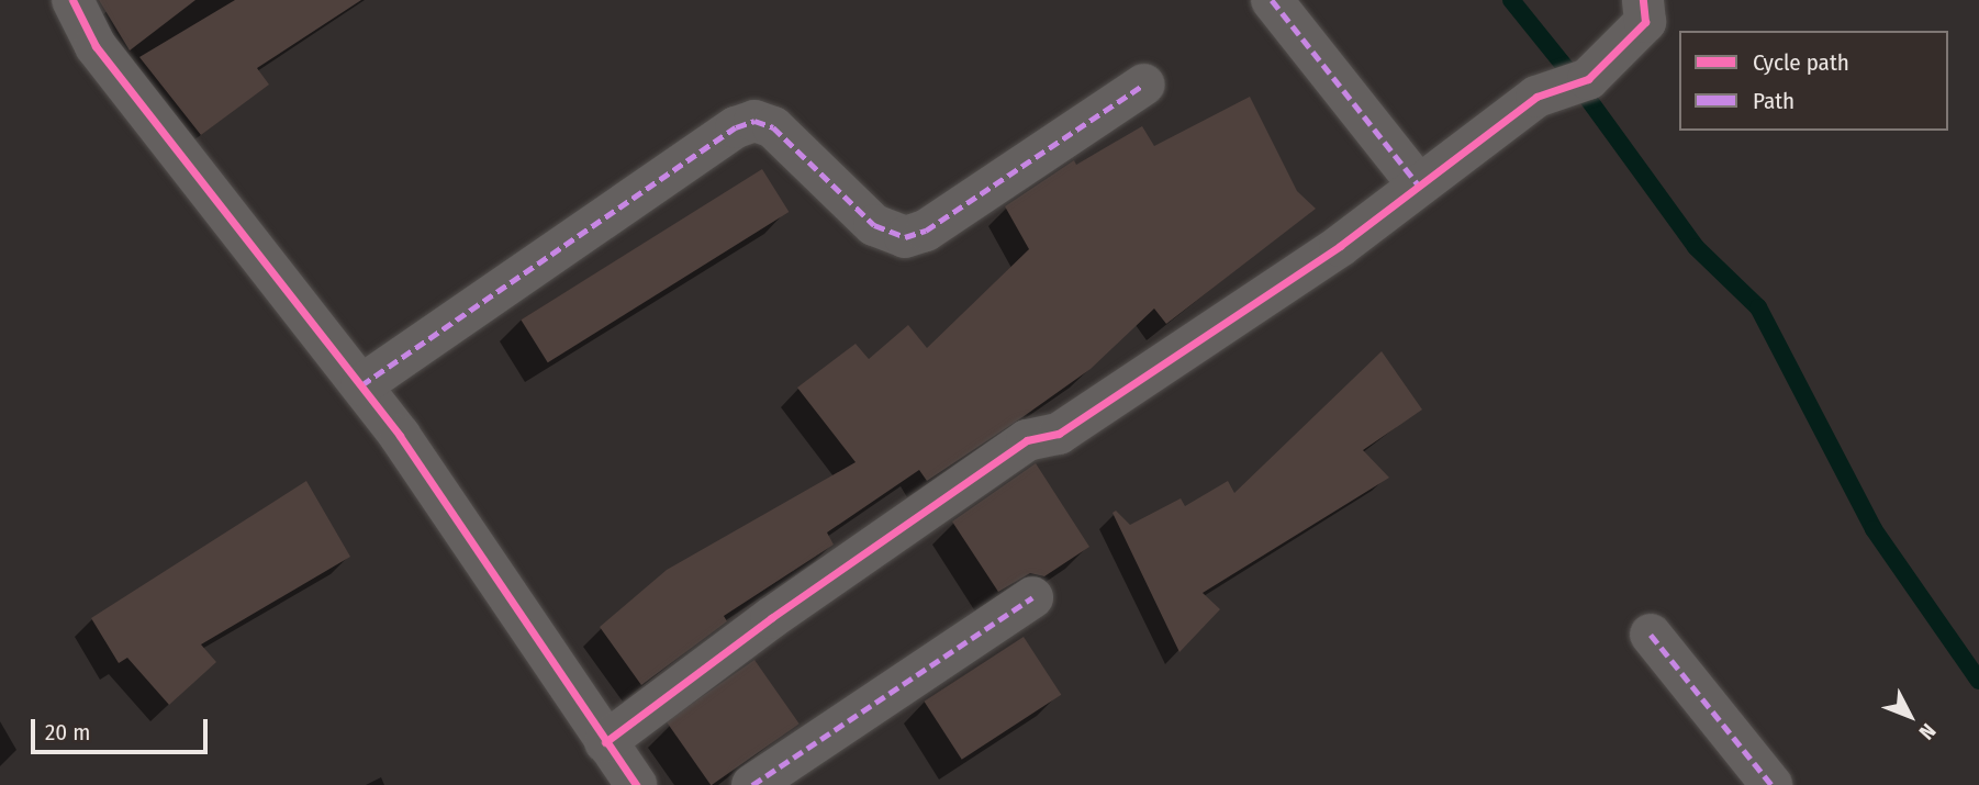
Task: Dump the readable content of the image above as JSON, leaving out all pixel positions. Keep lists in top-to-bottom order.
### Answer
{
  "legend": ["Cycle path", "Path"],
  "scale_bar": "20 m",
  "north": "bottom right"
}
